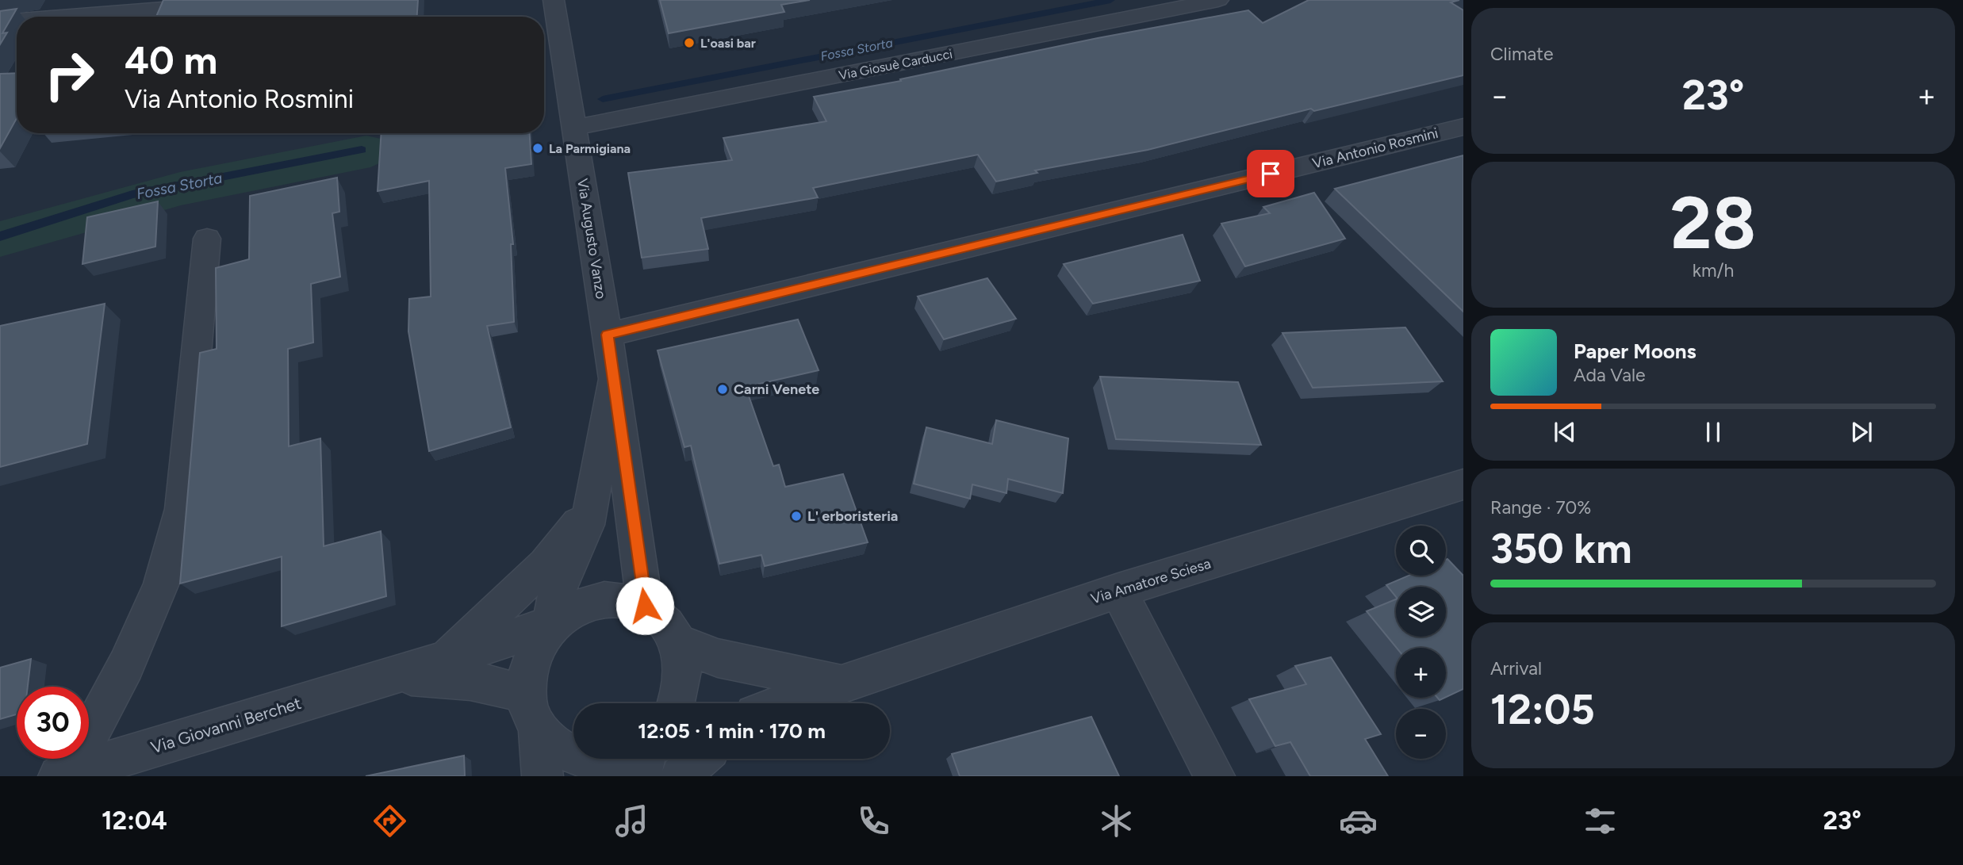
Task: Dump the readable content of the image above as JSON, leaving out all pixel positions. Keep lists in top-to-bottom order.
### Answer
{
  "streets": {
    "street": [
      "Via Giosuè Carducci",
      "Via Antonio Rosmini",
      "Via Augusto Vanzo",
      "Via Amatore Sciesa",
      "Via Giovanni Berchet"
    ]
  },
  "crossings": [
    ["Via Giosuè Carducci", "Via Augusto Vanzo"],
    ["Via Antonio Rosmini", "Via Augusto Vanzo"],
    ["Via Augusto Vanzo", "Via Giovanni Berchet"]
  ],
  "water": ["Fossa Storta"],
  "places": [
    "L'oasi bar",
    "La Parmigiana",
    "Carni Venete",
    "L' erboristeria"
  ],
  "page": {
    "tile": [
      "Climate",
      ["28", "km/h"],
      ["Range · 70%", "350 km"],
      ["Arrival", "12:05"]
    ],
    "turn": ["40 m", "Via Antonio Rosmini"],
    "heat": ["−", "23°", "+"],
    "song": ["Paper Moons", "Ada Vale"],
    "map_buttons": ["+", "−"],
    "limit": "30",
    "trip": "12:05 · 1 min · 170 m",
    "tabs": ["12:04", "23°"]
  }
}
